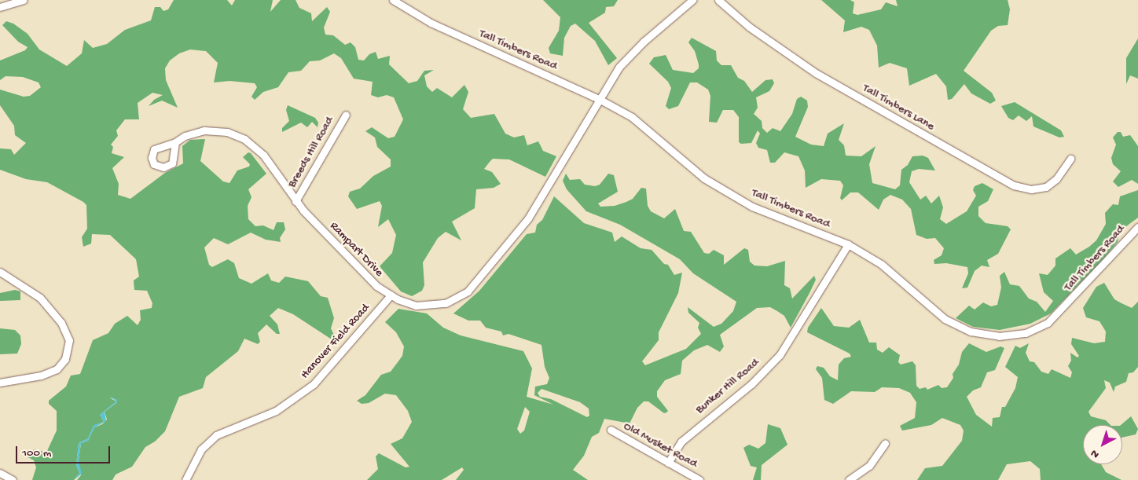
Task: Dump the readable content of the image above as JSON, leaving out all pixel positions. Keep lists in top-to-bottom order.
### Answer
{
  "streets": {
    "street": [
      "Tall Timbers Road",
      "Tall Timbers Lane",
      "Breeds Hill Road",
      "Rampart Drive",
      "Hanover Field Road",
      "Bunker Hill Road",
      "Old Musket Road"
    ]
  },
  "crossings": [
    ["Tall Timbers Road", "Rampart Drive"],
    ["Tall Timbers Road", "Bunker Hill Road"],
    ["Breeds Hill Road", "Rampart Drive"],
    ["Rampart Drive", "Hanover Field Road"],
    ["Bunker Hill Road", "Old Musket Road"]
  ],
  "scale_bar": "100 m",
  "north": "bottom left"
}
